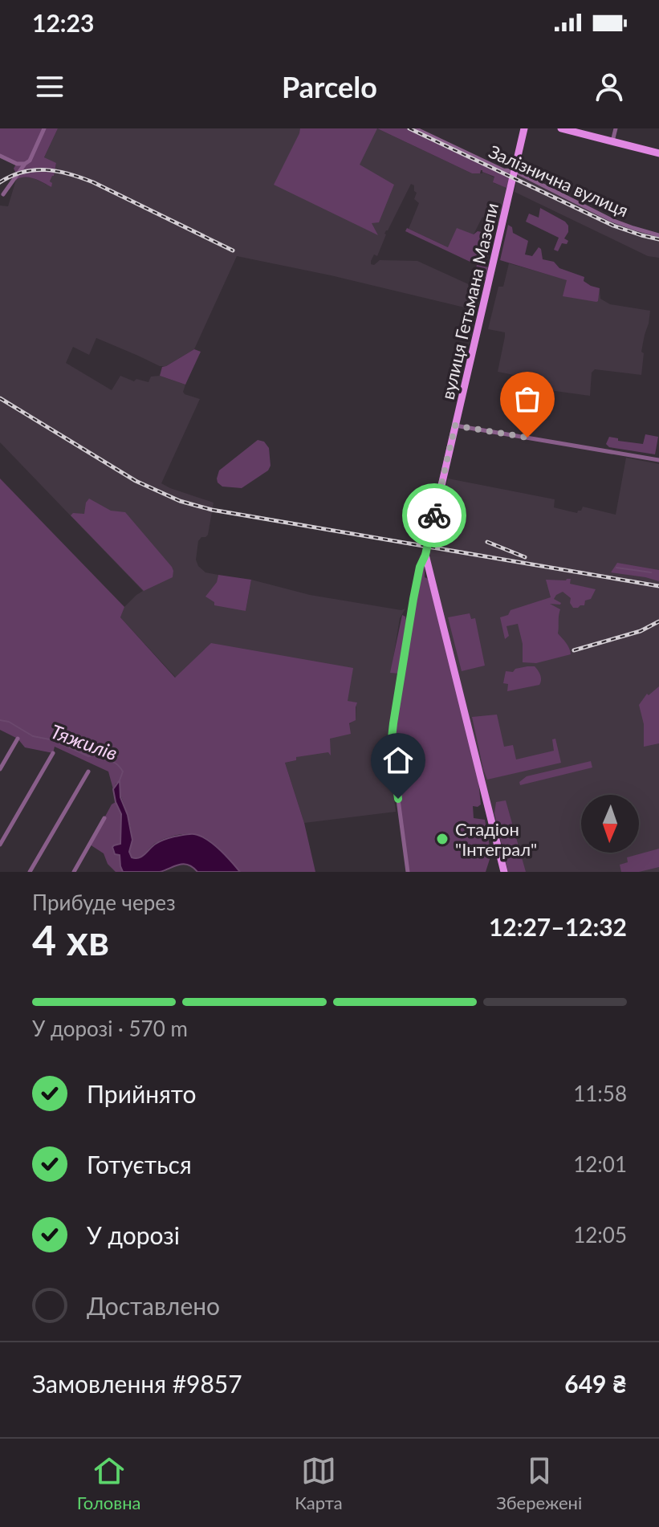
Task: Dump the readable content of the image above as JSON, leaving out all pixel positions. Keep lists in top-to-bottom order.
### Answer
{
  "streets": {
    "main road": ["вулиця Гетьмана Мазепи"],
    "street": ["Залізнична вулиця"]
  },
  "crossings": [
    ["Залізнична вулиця", "вулиця Гетьмана Мазепи"]
  ],
  "water": ["Тяжилів"],
  "places": ["Стадіон \"Інтеграл\""],
  "north": "bottom",
  "page": {
    "status": "12:23",
    "header": "Parcelo",
    "heading": ["4 хв", "Прибуде через", "12:27–12:32"],
    "panel": ["Замовлення #9857", "649 ₴"],
    "bar": "У дорозі · 570 m",
    "list": [
      ["Прийнято", "11:58"],
      ["Готується", "12:01"],
      ["У дорозі", "12:05"],
      "Доставлено"
    ],
    "tabs": ["Головна", "Карта", "Збережені"]
  }
}
